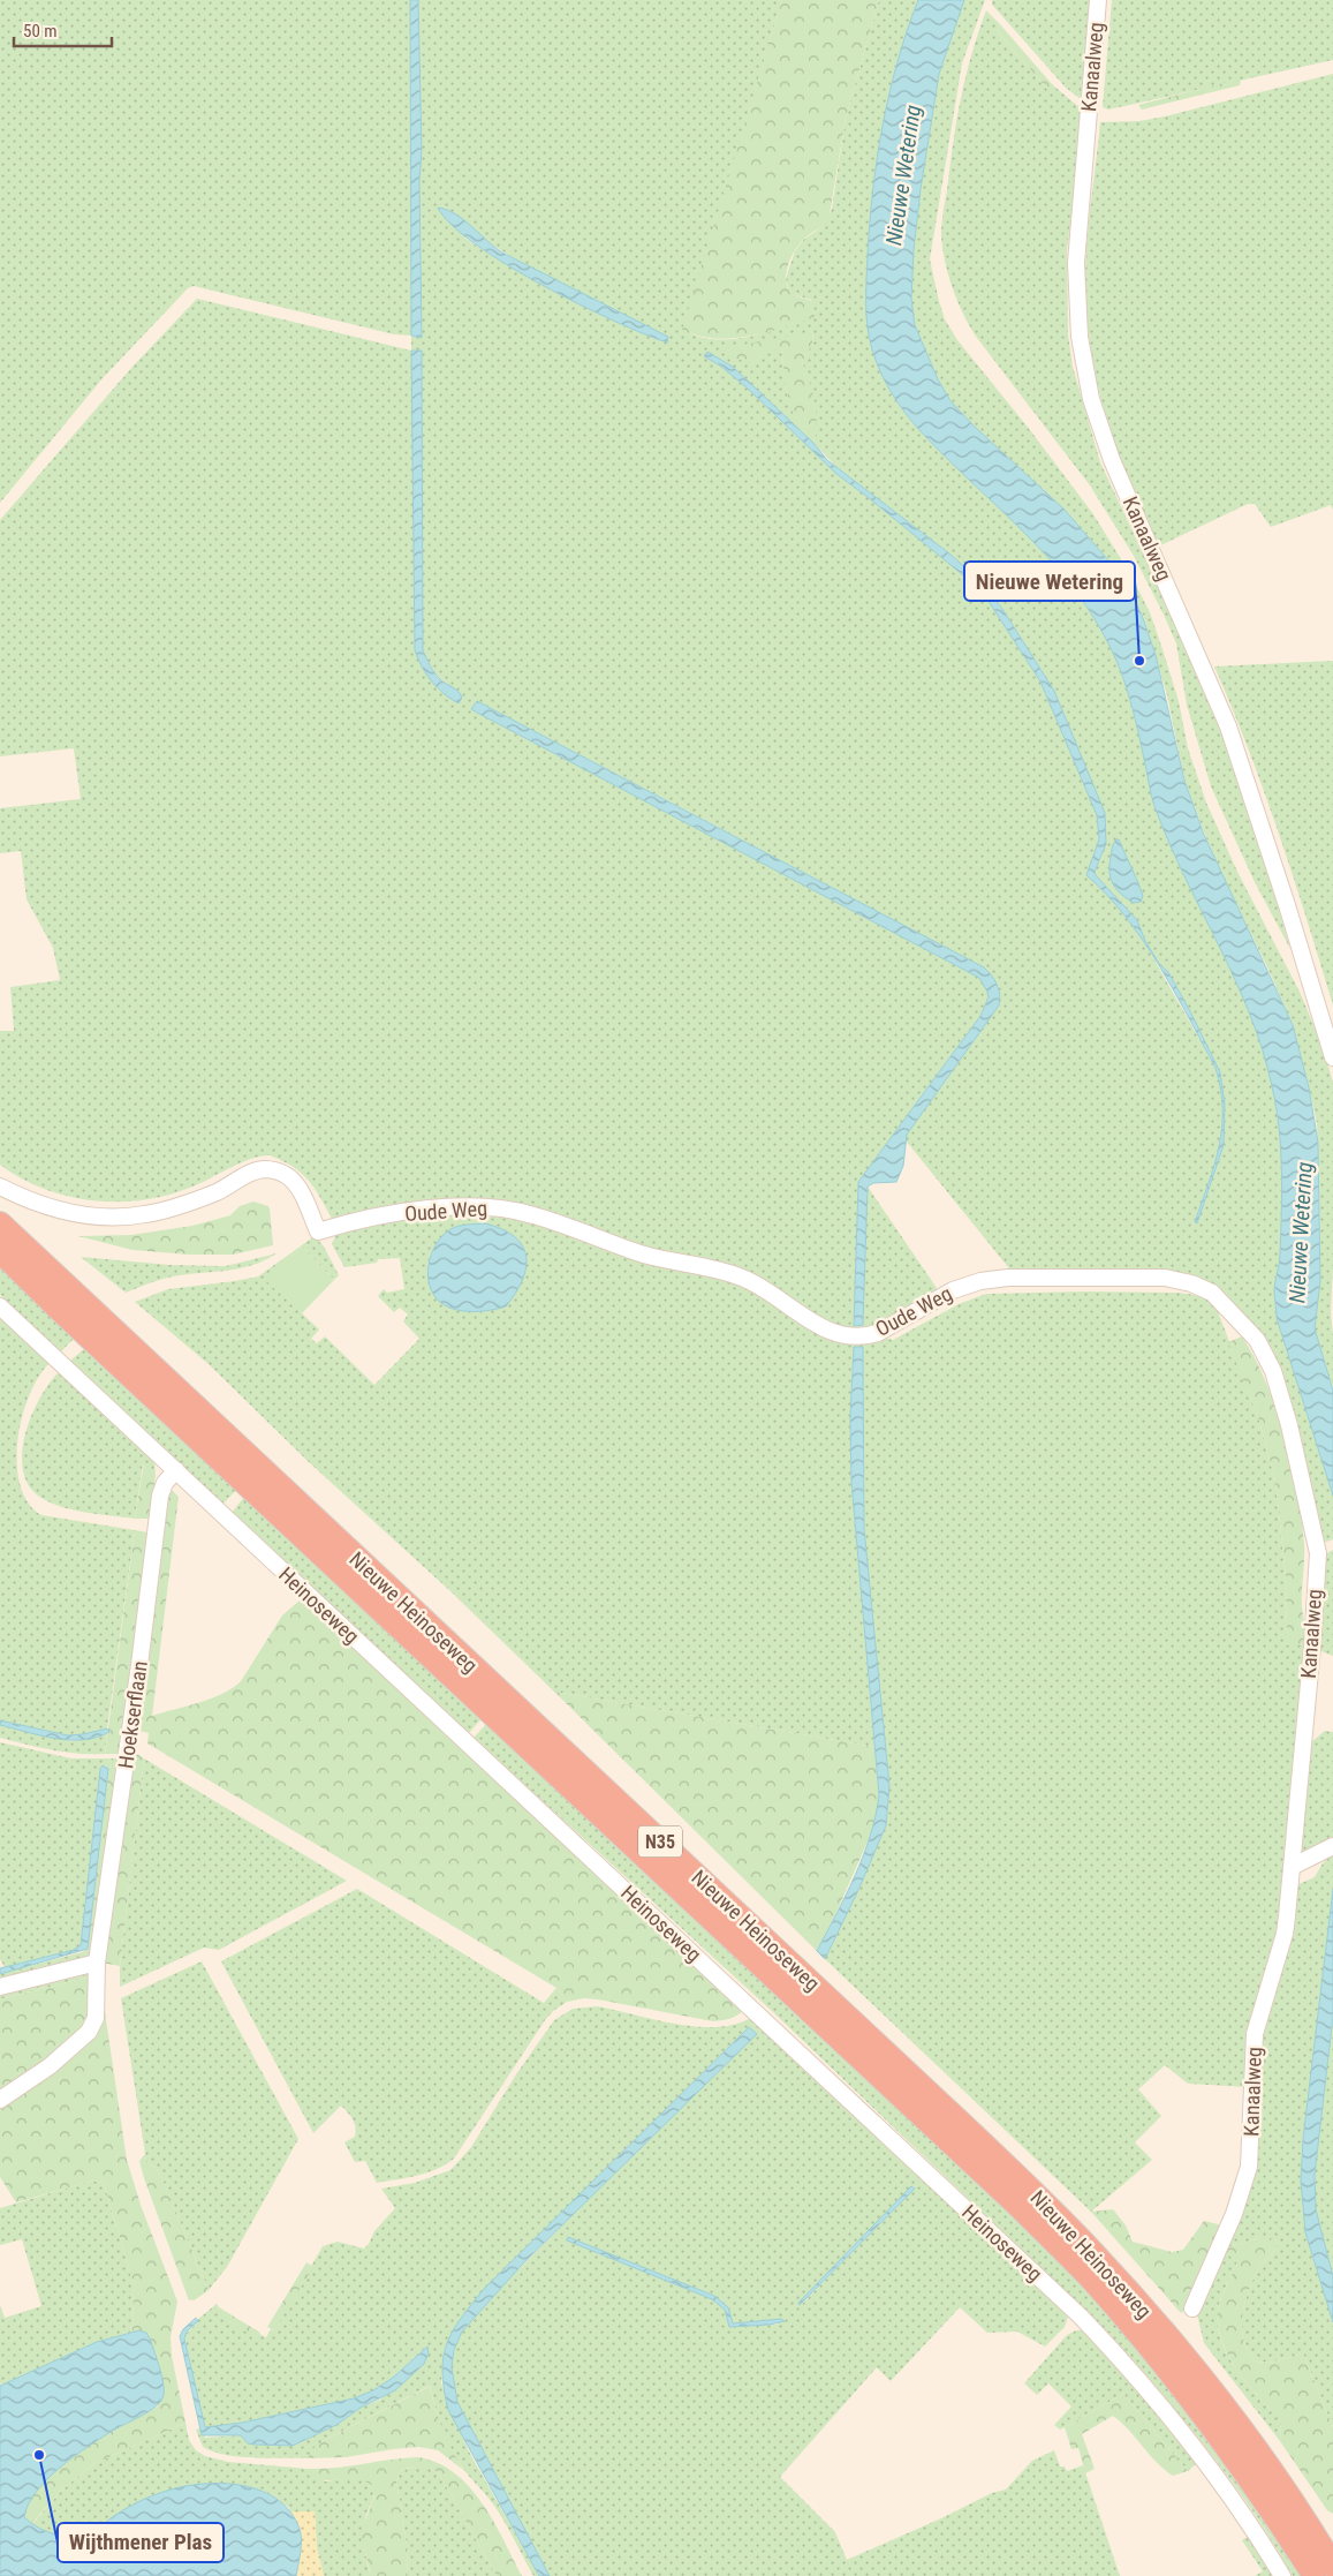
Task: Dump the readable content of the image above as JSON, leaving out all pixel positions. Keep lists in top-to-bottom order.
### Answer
{
  "streets": {
    "highway": ["Nieuwe Heinoseweg", "N35"],
    "street": [
      "Kanaalweg",
      "Oude Weg",
      "Heinoseweg",
      "Hoekserflaan"
    ]
  },
  "crossings": [
    ["Kanaalweg", "Oude Weg"],
    ["Heinoseweg", "Hoekserflaan"]
  ],
  "water": ["Nieuwe Wetering"],
  "places": ["Nieuwe Wetering", "Wijthmener Plas"],
  "scale_bar": "50 m"
}
